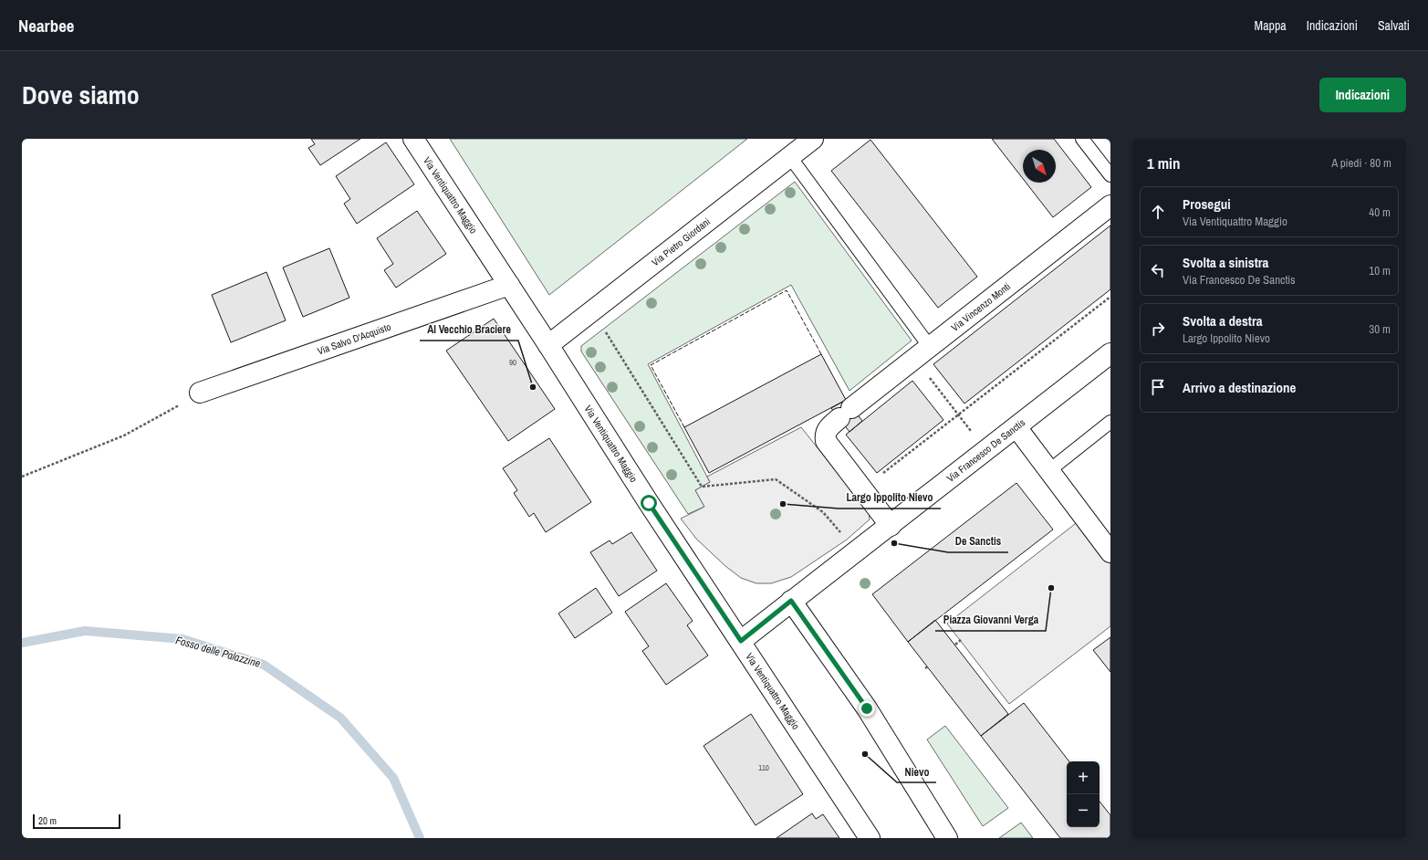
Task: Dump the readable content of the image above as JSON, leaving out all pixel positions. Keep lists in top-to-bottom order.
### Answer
{
  "streets": {
    "street": [
      "Via Ventiquattro Maggio",
      "Via Pietro Giordani",
      "Via Vincenzo Monti",
      "Via Salvo D'Acquisto",
      "Via Francesco De Sanctis"
    ]
  },
  "crossings": [
    ["Via Ventiquattro Maggio", "Via Pietro Giordani"],
    ["Via Ventiquattro Maggio", "Via Salvo D'Acquisto"],
    ["Via Ventiquattro Maggio", "Via Francesco De Sanctis"],
    ["Via Vincenzo Monti", "Via Francesco De Sanctis"]
  ],
  "water": ["Fosso delle Palazzine"],
  "places": [
    "Al Vecchio Braciere",
    "Largo Ippolito Nievo",
    "De Sanctis",
    "Piazza Giovanni Verga",
    "Nievo"
  ],
  "house_numbers": ["90", "110"],
  "scale_bar": "20 m",
  "north": "bottom right",
  "page": {
    "header": "Nearbee",
    "nav": ["Mappa", "Indicazioni", "Salvati"],
    "title": "Dove siamo",
    "buttons": "Indicazioni",
    "heading": ["1 min", "A piedi · 80 m"],
    "list": [
      ["Prosegui", "Via Ventiquattro Maggio", "40 m"],
      ["Svolta a sinistra", "Via Francesco De Sanctis", "10 m"],
      ["Svolta a destra", "Largo Ippolito Nievo", "30 m"],
      "Arrivo a destinazione"
    ],
    "map_buttons": ["+", "−"],
    "scale": "20 m"
  }
}
